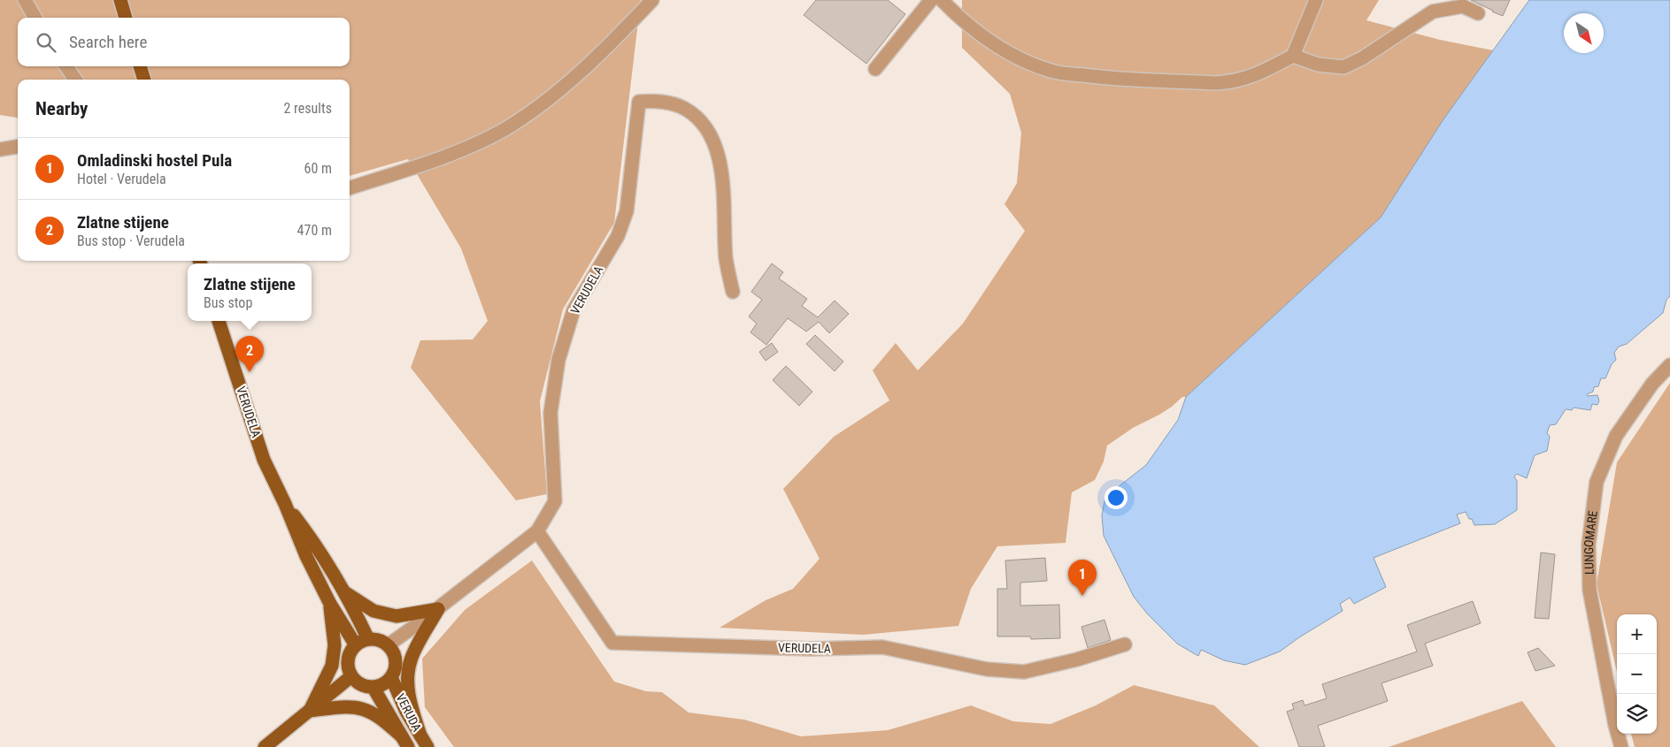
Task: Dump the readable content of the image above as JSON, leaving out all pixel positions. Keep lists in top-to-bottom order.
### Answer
{
  "streets": {
    "main road": ["VERUDELA", "VERUDA"],
    "street": ["LUNGOMARE"]
  },
  "crossings": [
    ["VERUDELA", "VERUDA"]
  ],
  "north": "bottom right",
  "page": {
    "search": "Search here",
    "heading": ["Nearby", "2 results"],
    "list": [
      {
        "mark": "1",
        "name": "Omladinski hostel Pula",
        "note": "Hotel · Verudela",
        "value": "60 m"
      },
      {
        "mark": "2",
        "name": "Zlatne stijene",
        "note": "Bus stop · Verudela",
        "value": "470 m"
      }
    ],
    "popup": ["Zlatne stijene", "Bus stop"],
    "pins": ["2", "1"],
    "map_buttons": ["+", "−"]
  }
}
